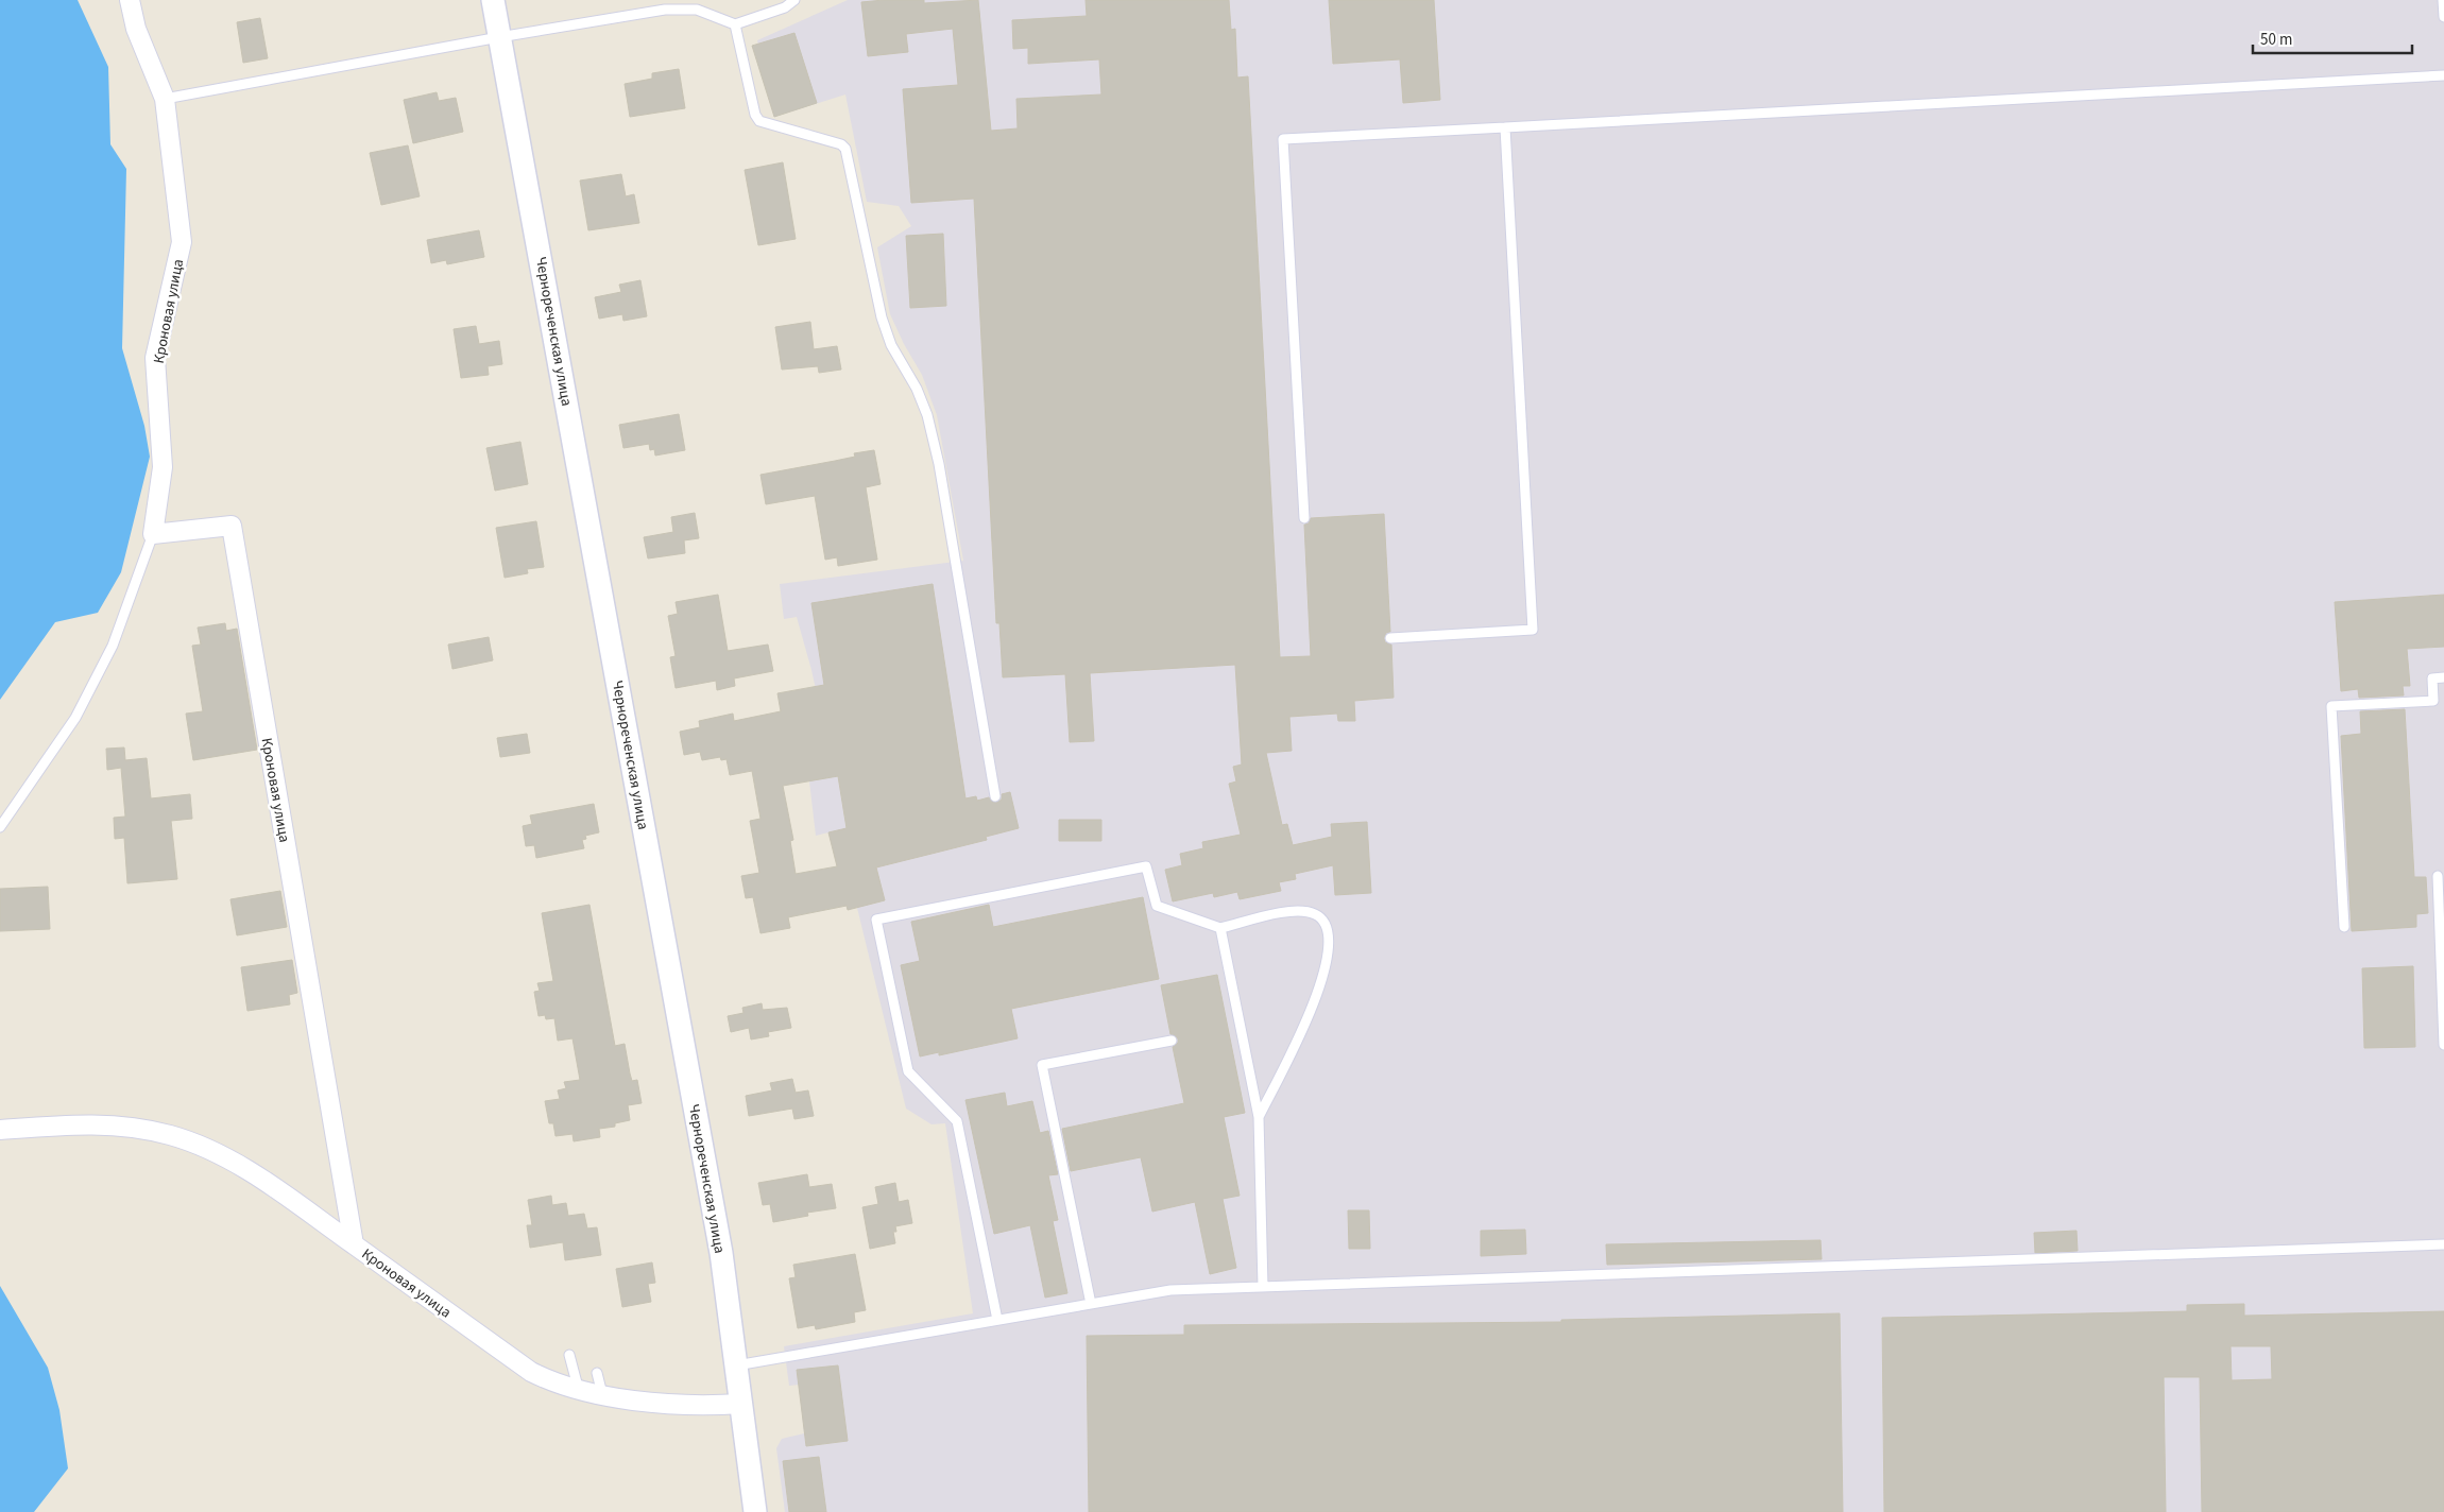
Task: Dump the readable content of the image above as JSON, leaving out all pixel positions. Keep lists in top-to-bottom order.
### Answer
{
  "streets": {
    "street": ["Кроновая улица", "Чернореченская улица"]
  },
  "crossings": [
    ["Кроновая улица", "Чернореченская улица"]
  ],
  "scale_bar": "50 m"
}
